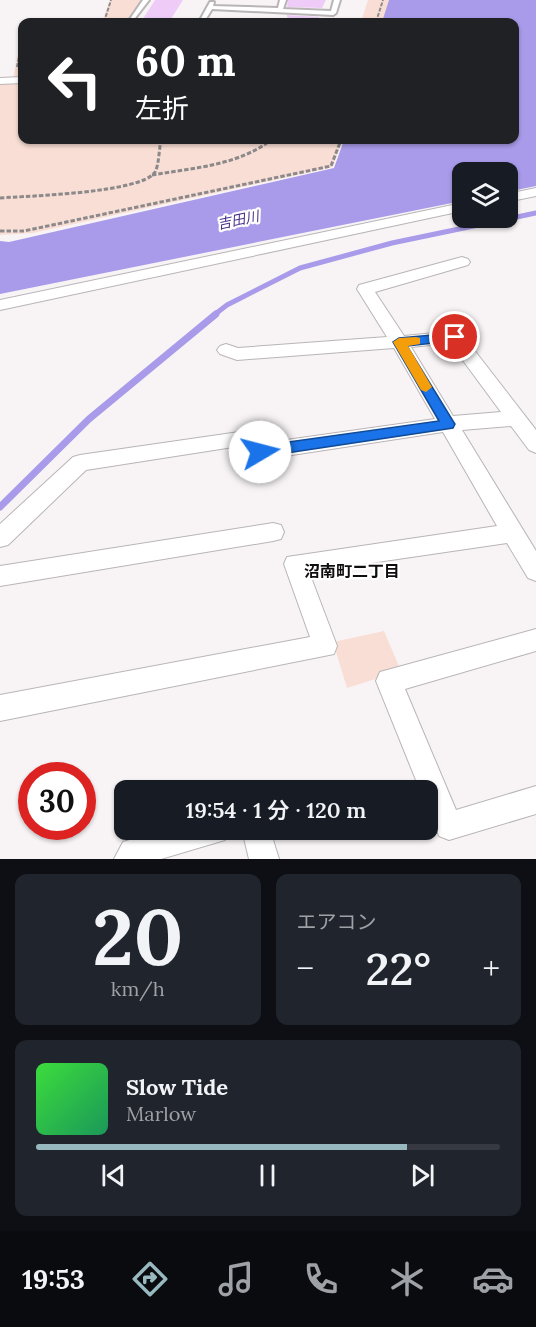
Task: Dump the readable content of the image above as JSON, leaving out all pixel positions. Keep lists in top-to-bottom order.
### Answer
{
  "districts": ["沼南町二丁目"],
  "water": ["吉田川"],
  "page": {
    "turn": ["60 m", "左折"],
    "limit": "30",
    "trip": "19:54 · 1 分 · 120 m",
    "tile": [
      ["20", "km/h"],
      "エアコン"
    ],
    "heat": ["−", "22°", "+"],
    "song": ["Slow Tide", "Marlow"],
    "tabs": "19:53"
  }
}
